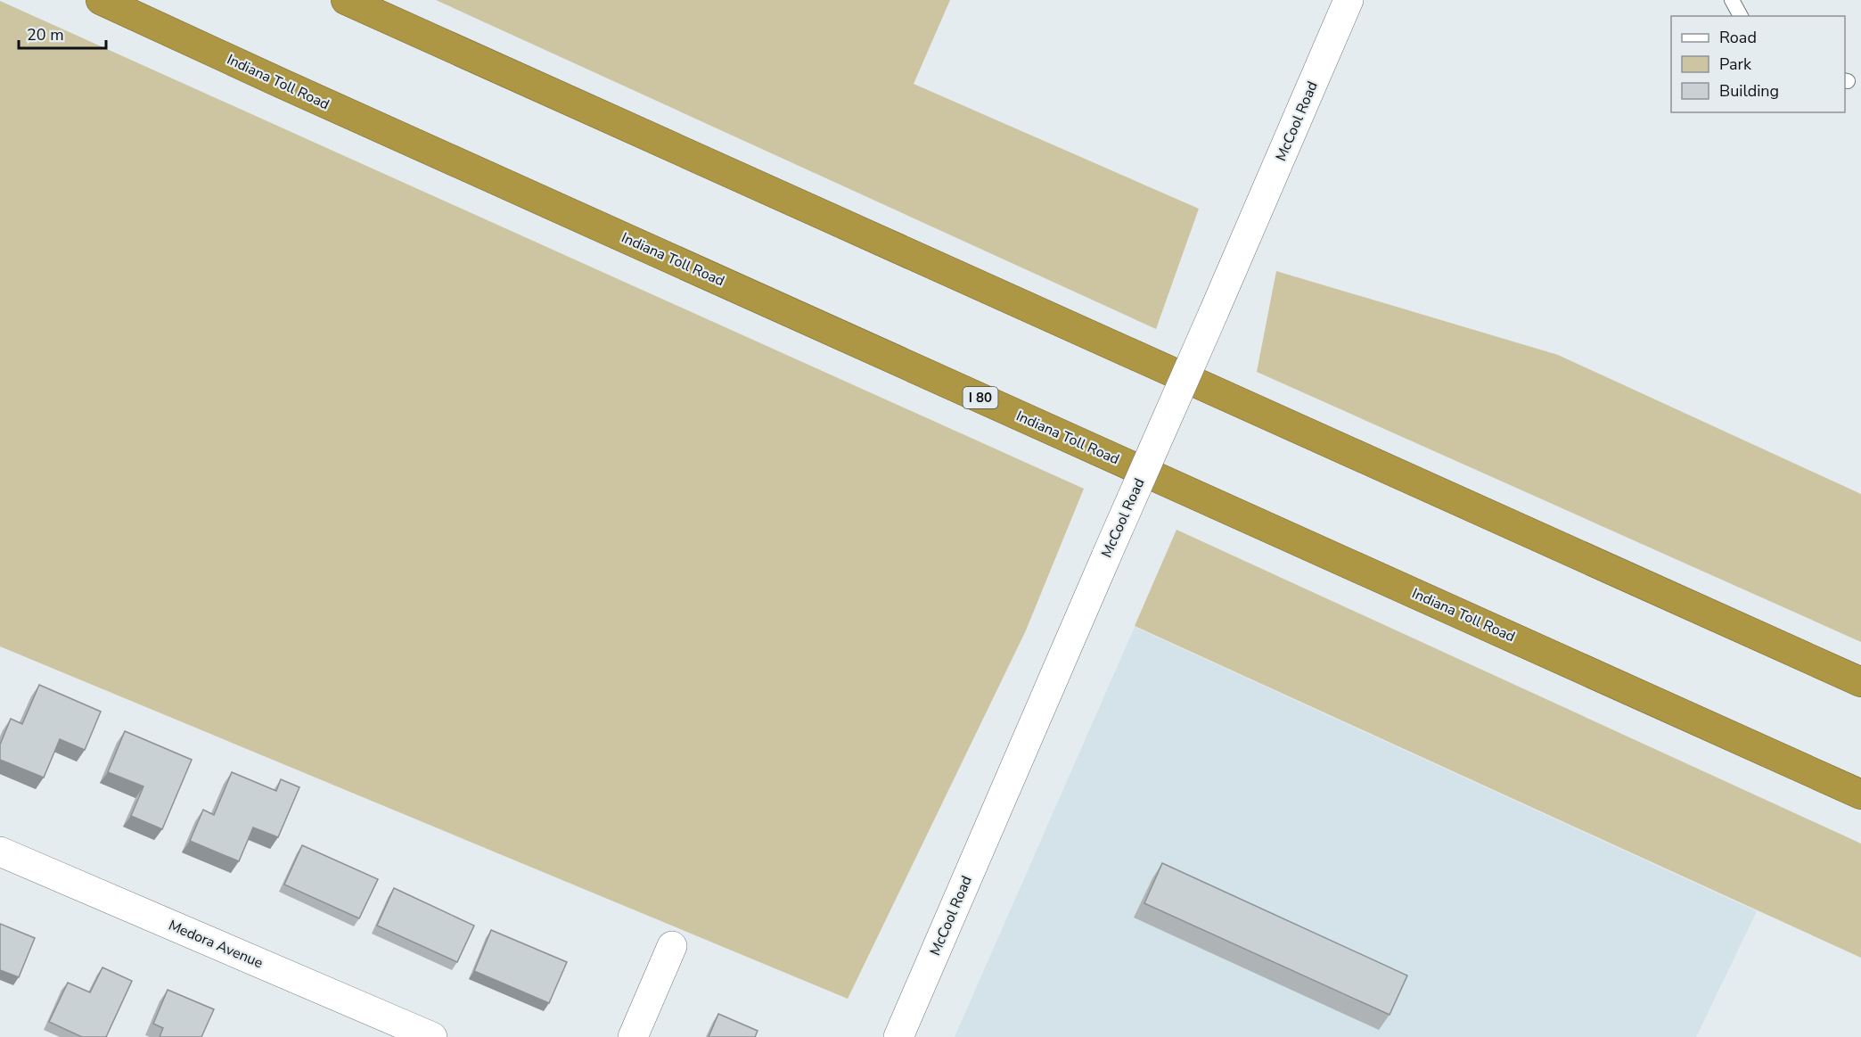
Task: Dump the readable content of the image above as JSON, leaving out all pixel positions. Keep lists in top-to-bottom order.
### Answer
{
  "streets": {
    "highway": ["Indiana Toll Road", "I 80"],
    "street": ["McCool Road", "Medora Avenue"]
  },
  "legend": ["Road", "Park", "Building"],
  "scale_bar": "20 m"
}
